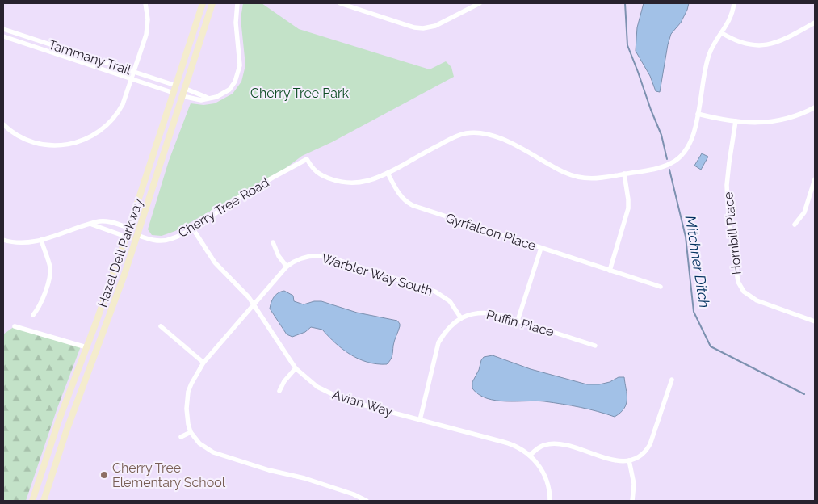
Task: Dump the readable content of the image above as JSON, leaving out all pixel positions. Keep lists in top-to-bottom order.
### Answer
{
  "streets": {
    "main road": ["Hazel Dell Parkway"],
    "street": [
      "Tammany Trail",
      "Cherry Tree Road",
      "Gyrfalcon Place",
      "Hornbill Place",
      "Warbler Way South",
      "Puffin Place",
      "Avian Way"
    ]
  },
  "crossings": [
    ["Tammany Trail", "Hazel Dell Parkway"],
    ["Cherry Tree Road", "Gyrfalcon Place"],
    ["Cherry Tree Road", "Hazel Dell Parkway"],
    ["Cherry Tree Road", "Avian Way"],
    ["Warbler Way South", "Puffin Place"],
    ["Warbler Way South", "Avian Way"],
    ["Puffin Place", "Avian Way"]
  ],
  "water": ["Mitchner Ditch"],
  "parks": ["Cherry Tree Park"],
  "places": ["Cherry Tree Elementary School"]
}
